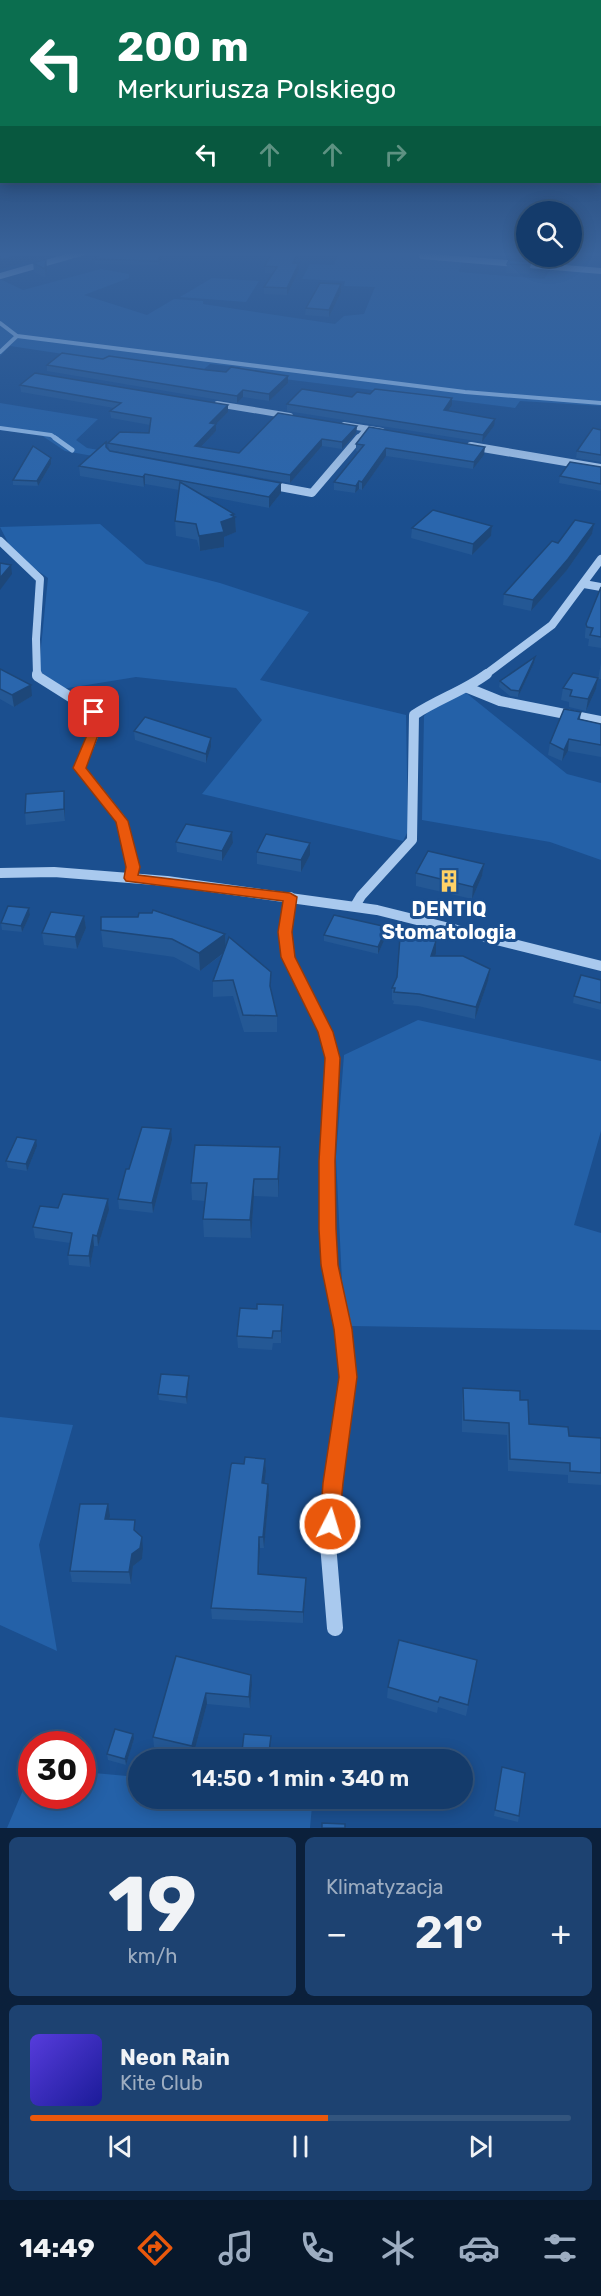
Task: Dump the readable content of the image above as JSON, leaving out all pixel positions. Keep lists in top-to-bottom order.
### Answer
{
  "places": {
    "building": ["DENTIQ Stomatologia"]
  },
  "page": {
    "turn": ["200 m", "Merkuriusza Polskiego"],
    "limit": "30",
    "trip": "14:50 · 1 min · 340 m",
    "tile": [
      ["19", "km/h"],
      "Klimatyzacja"
    ],
    "heat": ["−", "21°", "+"],
    "song": ["Neon Rain", "Kite Club"],
    "tabs": "14:49"
  }
}
